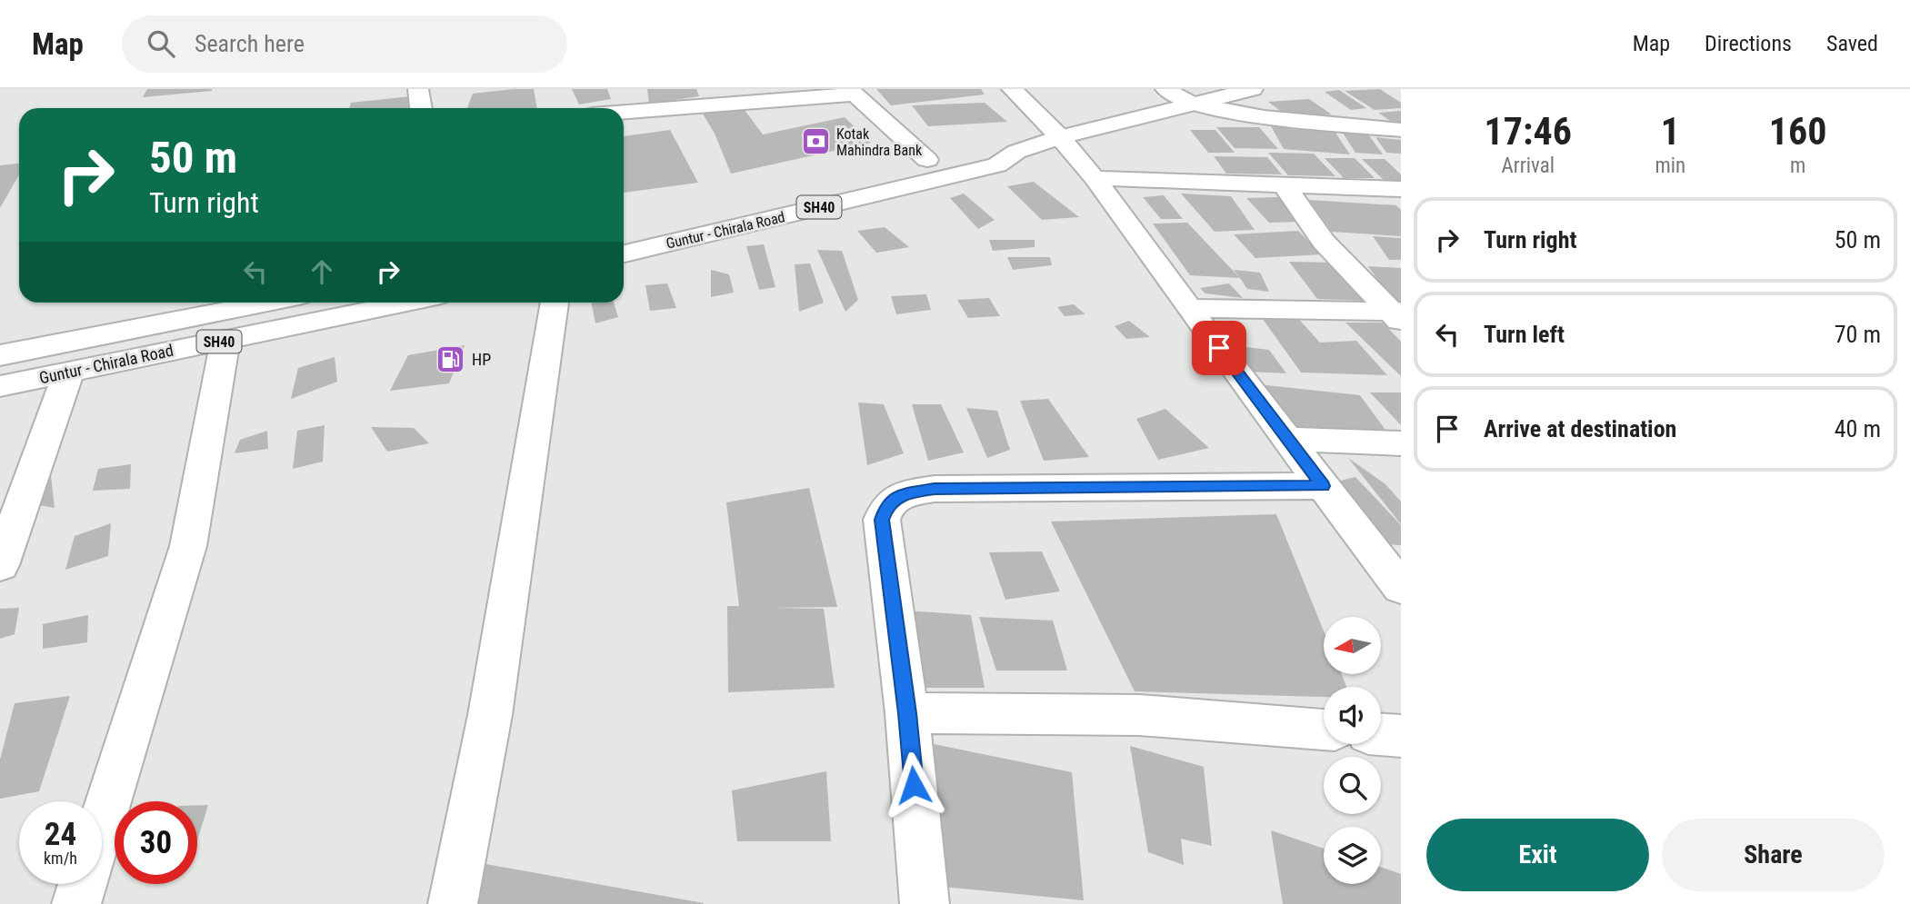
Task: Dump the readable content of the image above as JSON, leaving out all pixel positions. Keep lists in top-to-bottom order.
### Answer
{
  "streets": {
    "street": ["SH40", "Guntur - Chirala Road"]
  },
  "places": {
    "bank": ["Kotak Mahindra Bank"],
    "fuel station": ["HP"]
  },
  "north": "left",
  "page": {
    "header": "Map",
    "search": "Search here",
    "nav": ["Map", "Directions", "Saved"],
    "eta": [
      "17:46",
      "Arrival",
      "1",
      "min",
      "160",
      "m"
    ],
    "turn": ["50 m", "Turn right"],
    "list": [
      {
        "name": "Turn right",
        "value": "50 m"
      },
      {
        "name": "Turn left",
        "value": "70 m"
      },
      {
        "name": "Arrive at destination",
        "value": "40 m"
      }
    ],
    "speed": "24 km/h",
    "limit": "30",
    "buttons": ["Exit", "Share"]
  }
}
